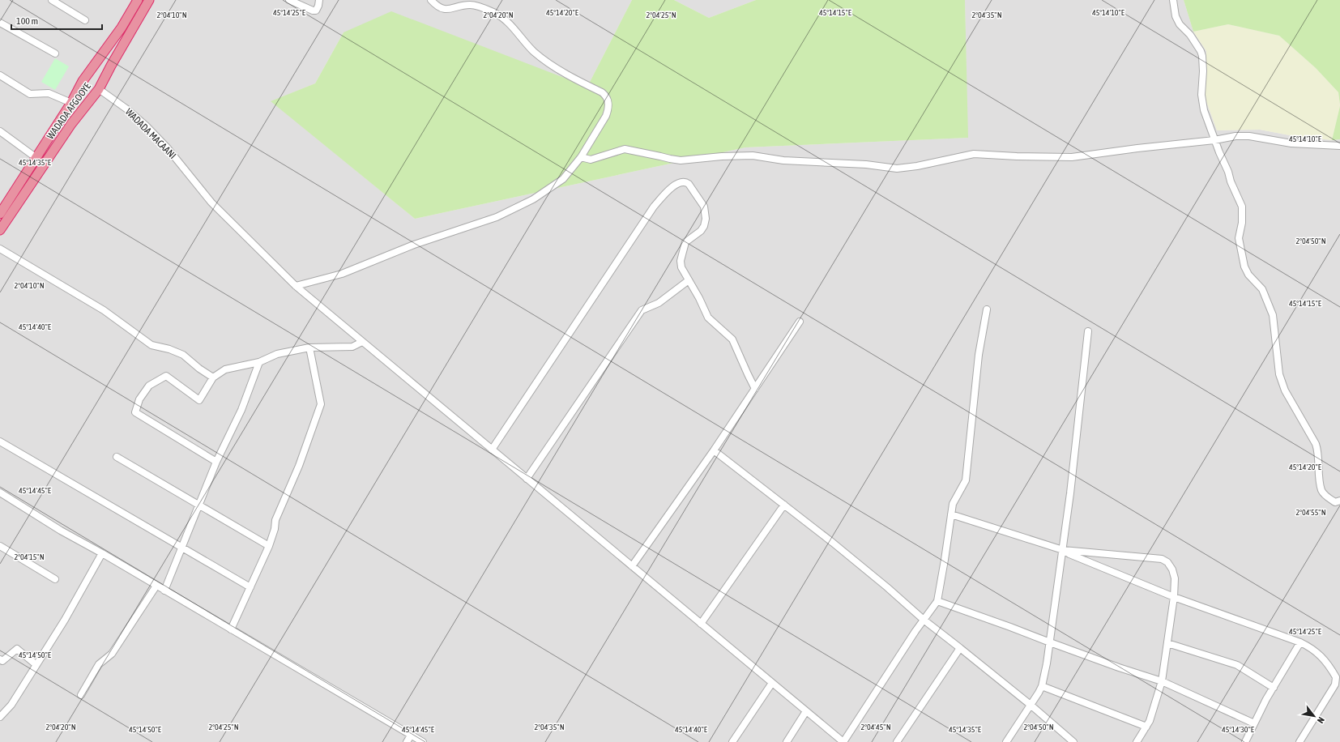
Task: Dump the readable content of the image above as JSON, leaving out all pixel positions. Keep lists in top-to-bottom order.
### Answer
{
  "streets": {
    "highway": ["WADADA AFGOOYE"],
    "street": ["WADADA MACAANI"]
  },
  "crossings": [
    ["WADADA AFGOOYE", "WADADA MACAANI"]
  ],
  "scale_bar": "100 m",
  "north": "bottom right",
  "coordinates": [
    "45°14'25\"E",
    "45°14'20\"E",
    "45°14'15\"E",
    "45°14'10\"E",
    "2°04'25\"N",
    "2°04'35\"N",
    "2°04'10\"N",
    "2°04'20\"N",
    "45°14'35\"E",
    "2°04'50\"N",
    "45°14'40\"E",
    "45°14'45\"E",
    "2°04'55\"N",
    "2°04'15\"N",
    "45°14'50\"E",
    "2°04'45\"N",
    "45°14'30\"E"
  ]
}
